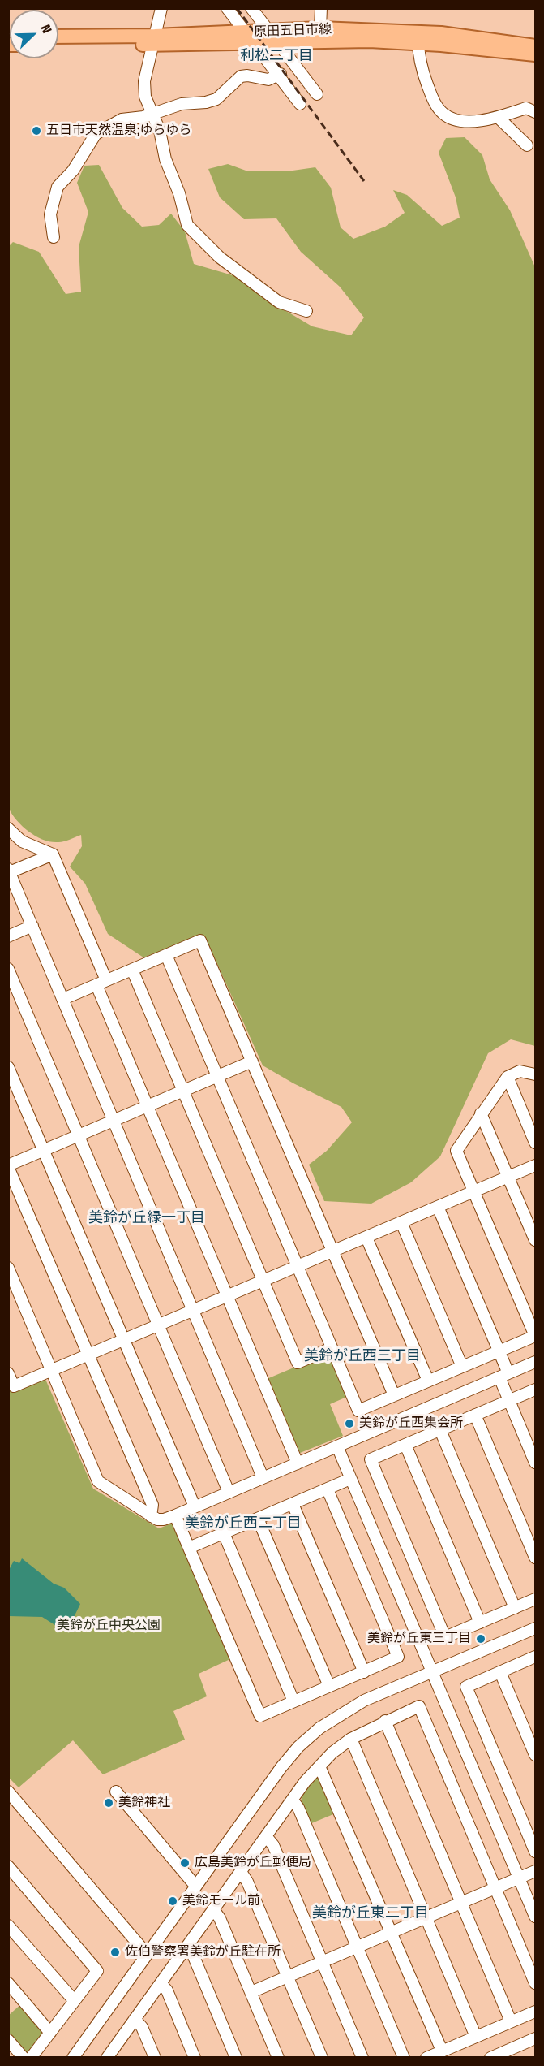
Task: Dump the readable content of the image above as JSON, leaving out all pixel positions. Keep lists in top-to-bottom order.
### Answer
{
  "streets": {
    "main road": ["原田五日市線"]
  },
  "districts": [
    "利松二丁目",
    "美鈴が丘緑一丁目",
    "美鈴が丘西三丁目",
    "美鈴が丘西二丁目",
    "美鈴が丘東二丁目"
  ],
  "parks": ["美鈴が丘中央公園"],
  "places": [
    "五日市天然温泉;ゆらゆら",
    "美鈴が丘西集会所",
    "美鈴が丘東三丁目",
    "美鈴神社",
    "広島美鈴が丘郵便局",
    "美鈴モール前",
    "佐伯警察署美鈴が丘駐在所"
  ],
  "north": "top right"
}
